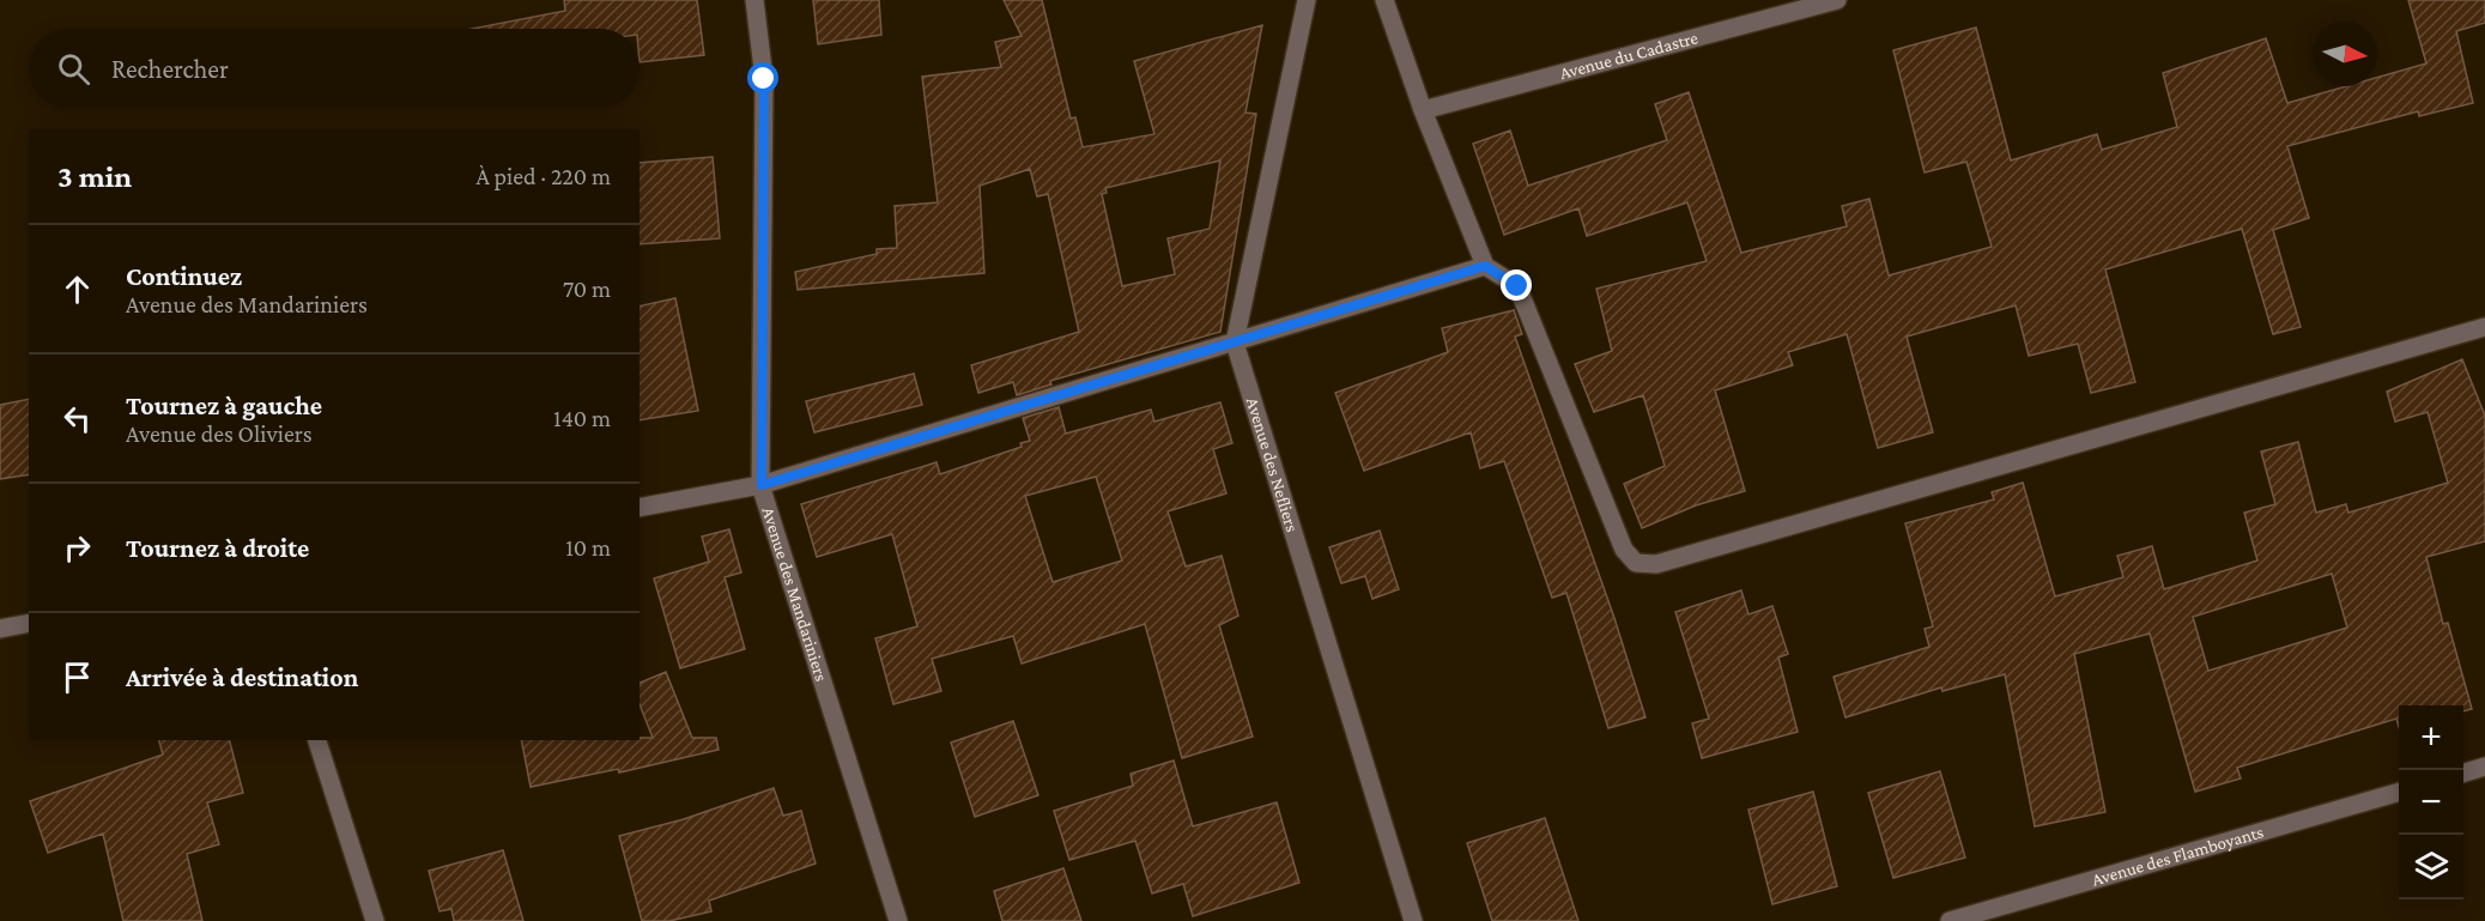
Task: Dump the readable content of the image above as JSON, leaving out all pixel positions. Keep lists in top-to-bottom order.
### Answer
{
  "streets": {
    "street": [
      "Avenue du Cadastre",
      "Avenue des Nefliers",
      "Avenue des Mandariniers",
      "Avenue des Flamboyants"
    ]
  },
  "north": "right",
  "page": {
    "search": "Rechercher",
    "heading": ["3 min", "À pied · 220 m"],
    "list": [
      ["Continuez", "Avenue des Mandariniers", "70 m"],
      ["Tournez à gauche", "Avenue des Oliviers", "140 m"],
      ["Tournez à droite", "10 m"],
      "Arrivée à destination"
    ],
    "map_buttons": ["+", "−"]
  }
}
